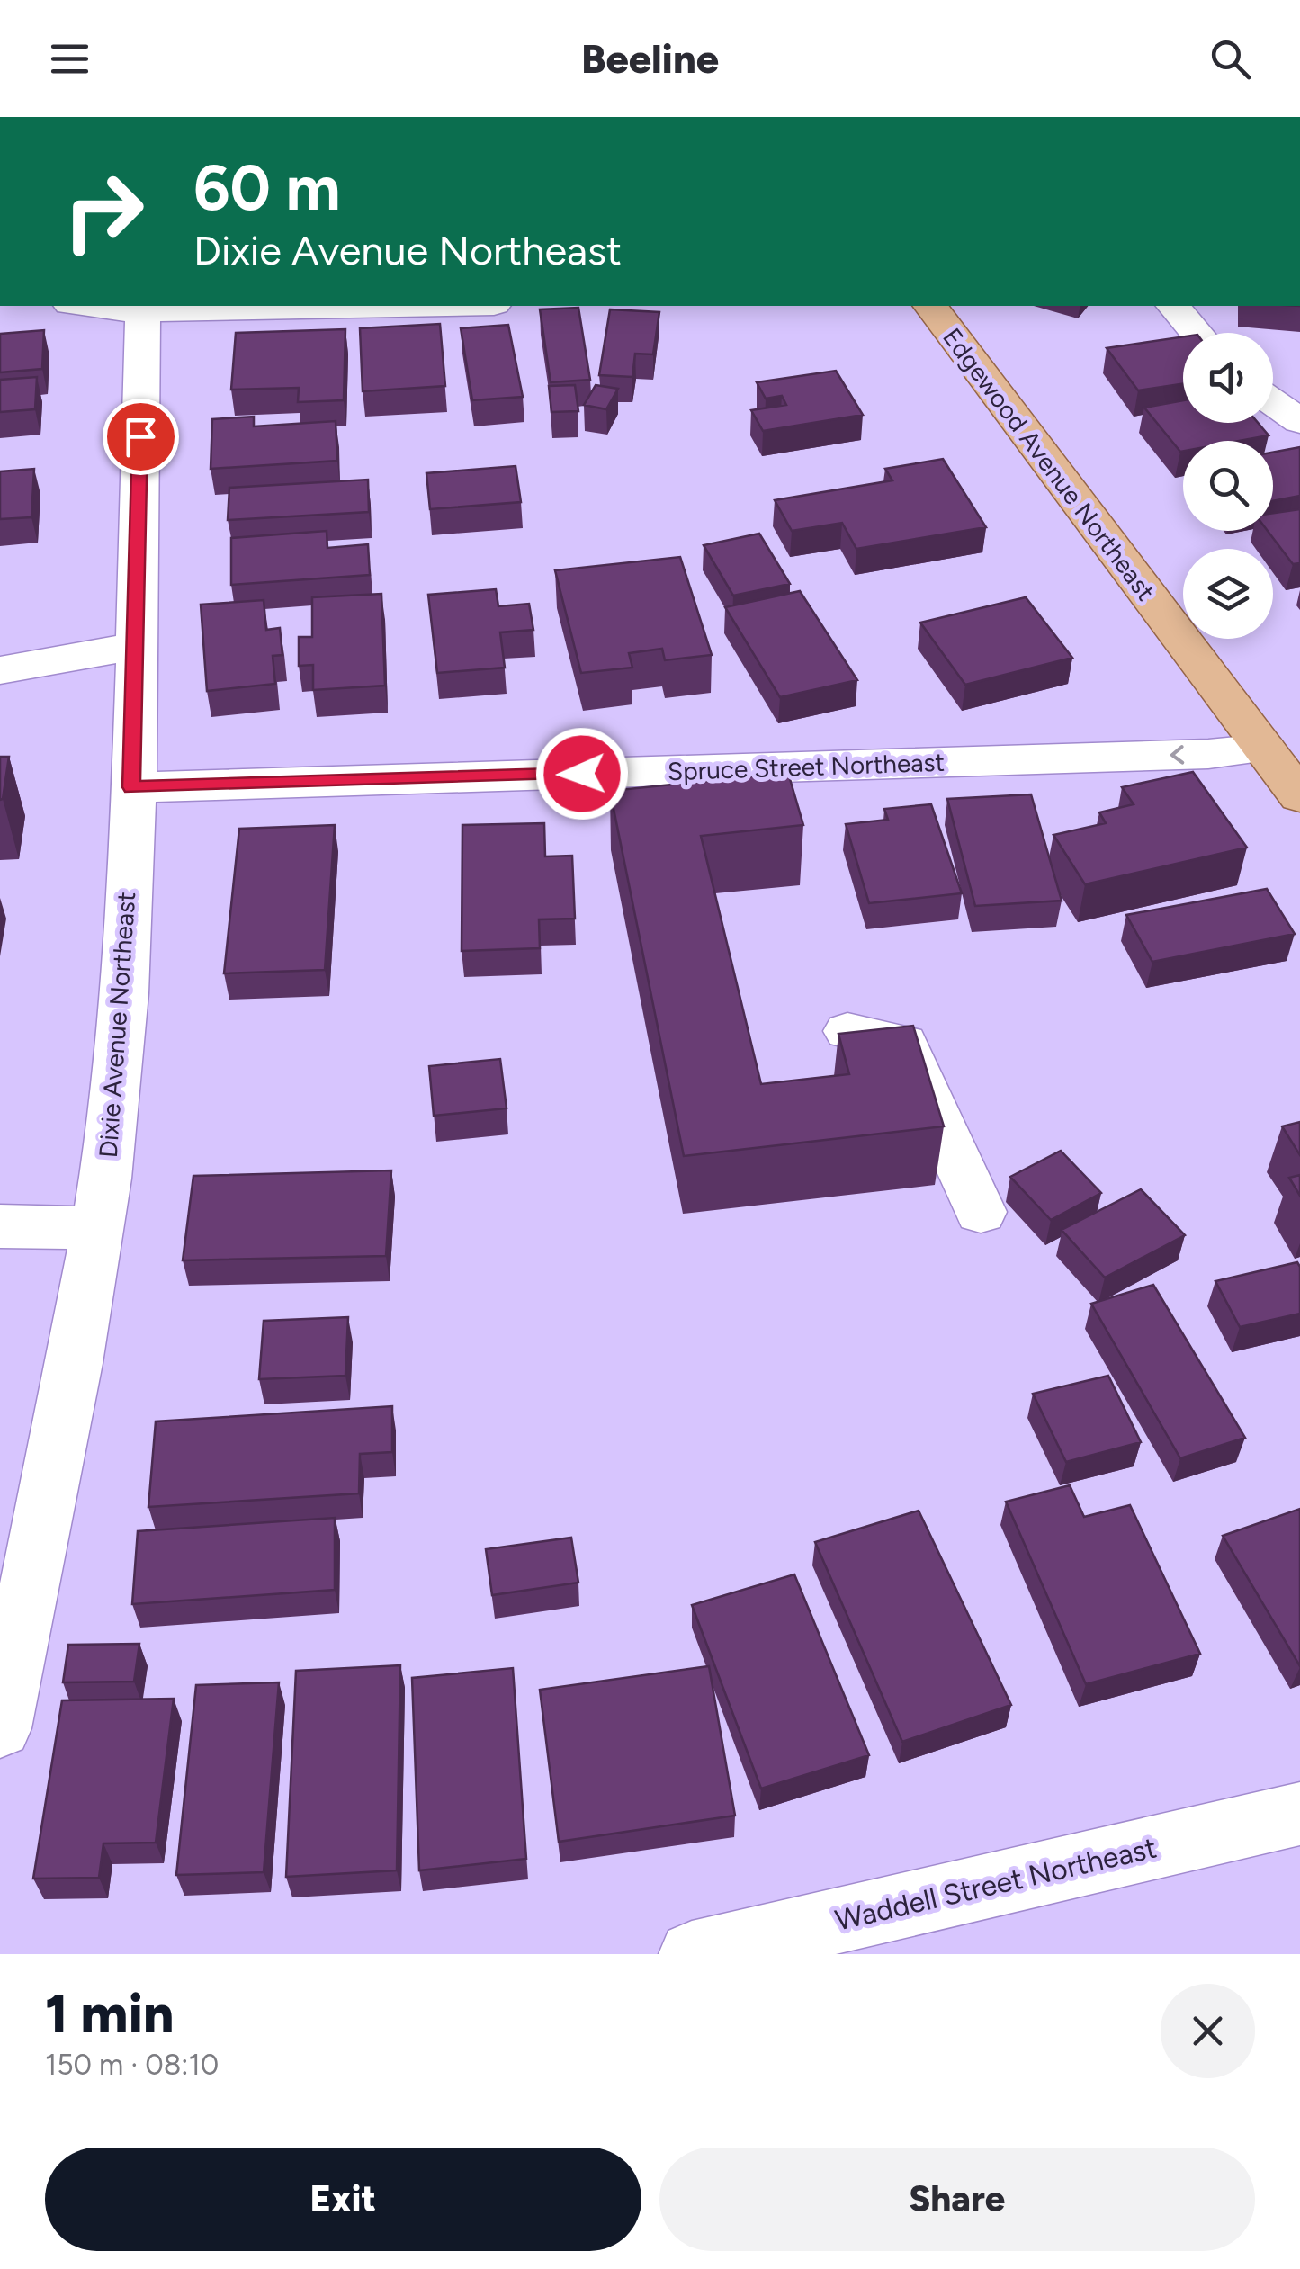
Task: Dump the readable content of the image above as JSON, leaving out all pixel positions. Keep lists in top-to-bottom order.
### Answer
{
  "streets": {
    "main road": ["Edgewood Avenue Northeast"],
    "street": ["Spruce Street Northeast", "Dixie Avenue Northeast", "Waddell Street Northeast"]
  },
  "crossings": [
    ["Edgewood Avenue Northeast", "Spruce Street Northeast"],
    ["Spruce Street Northeast", "Dixie Avenue Northeast"]
  ],
  "one_way": ["Spruce Street Northeast"],
  "page": {
    "header": "Beeline",
    "turn": ["60 m", "Dixie Avenue Northeast"],
    "heading": ["1 min", "150 m · 08:10"],
    "buttons": ["Exit", "Share"]
  }
}
